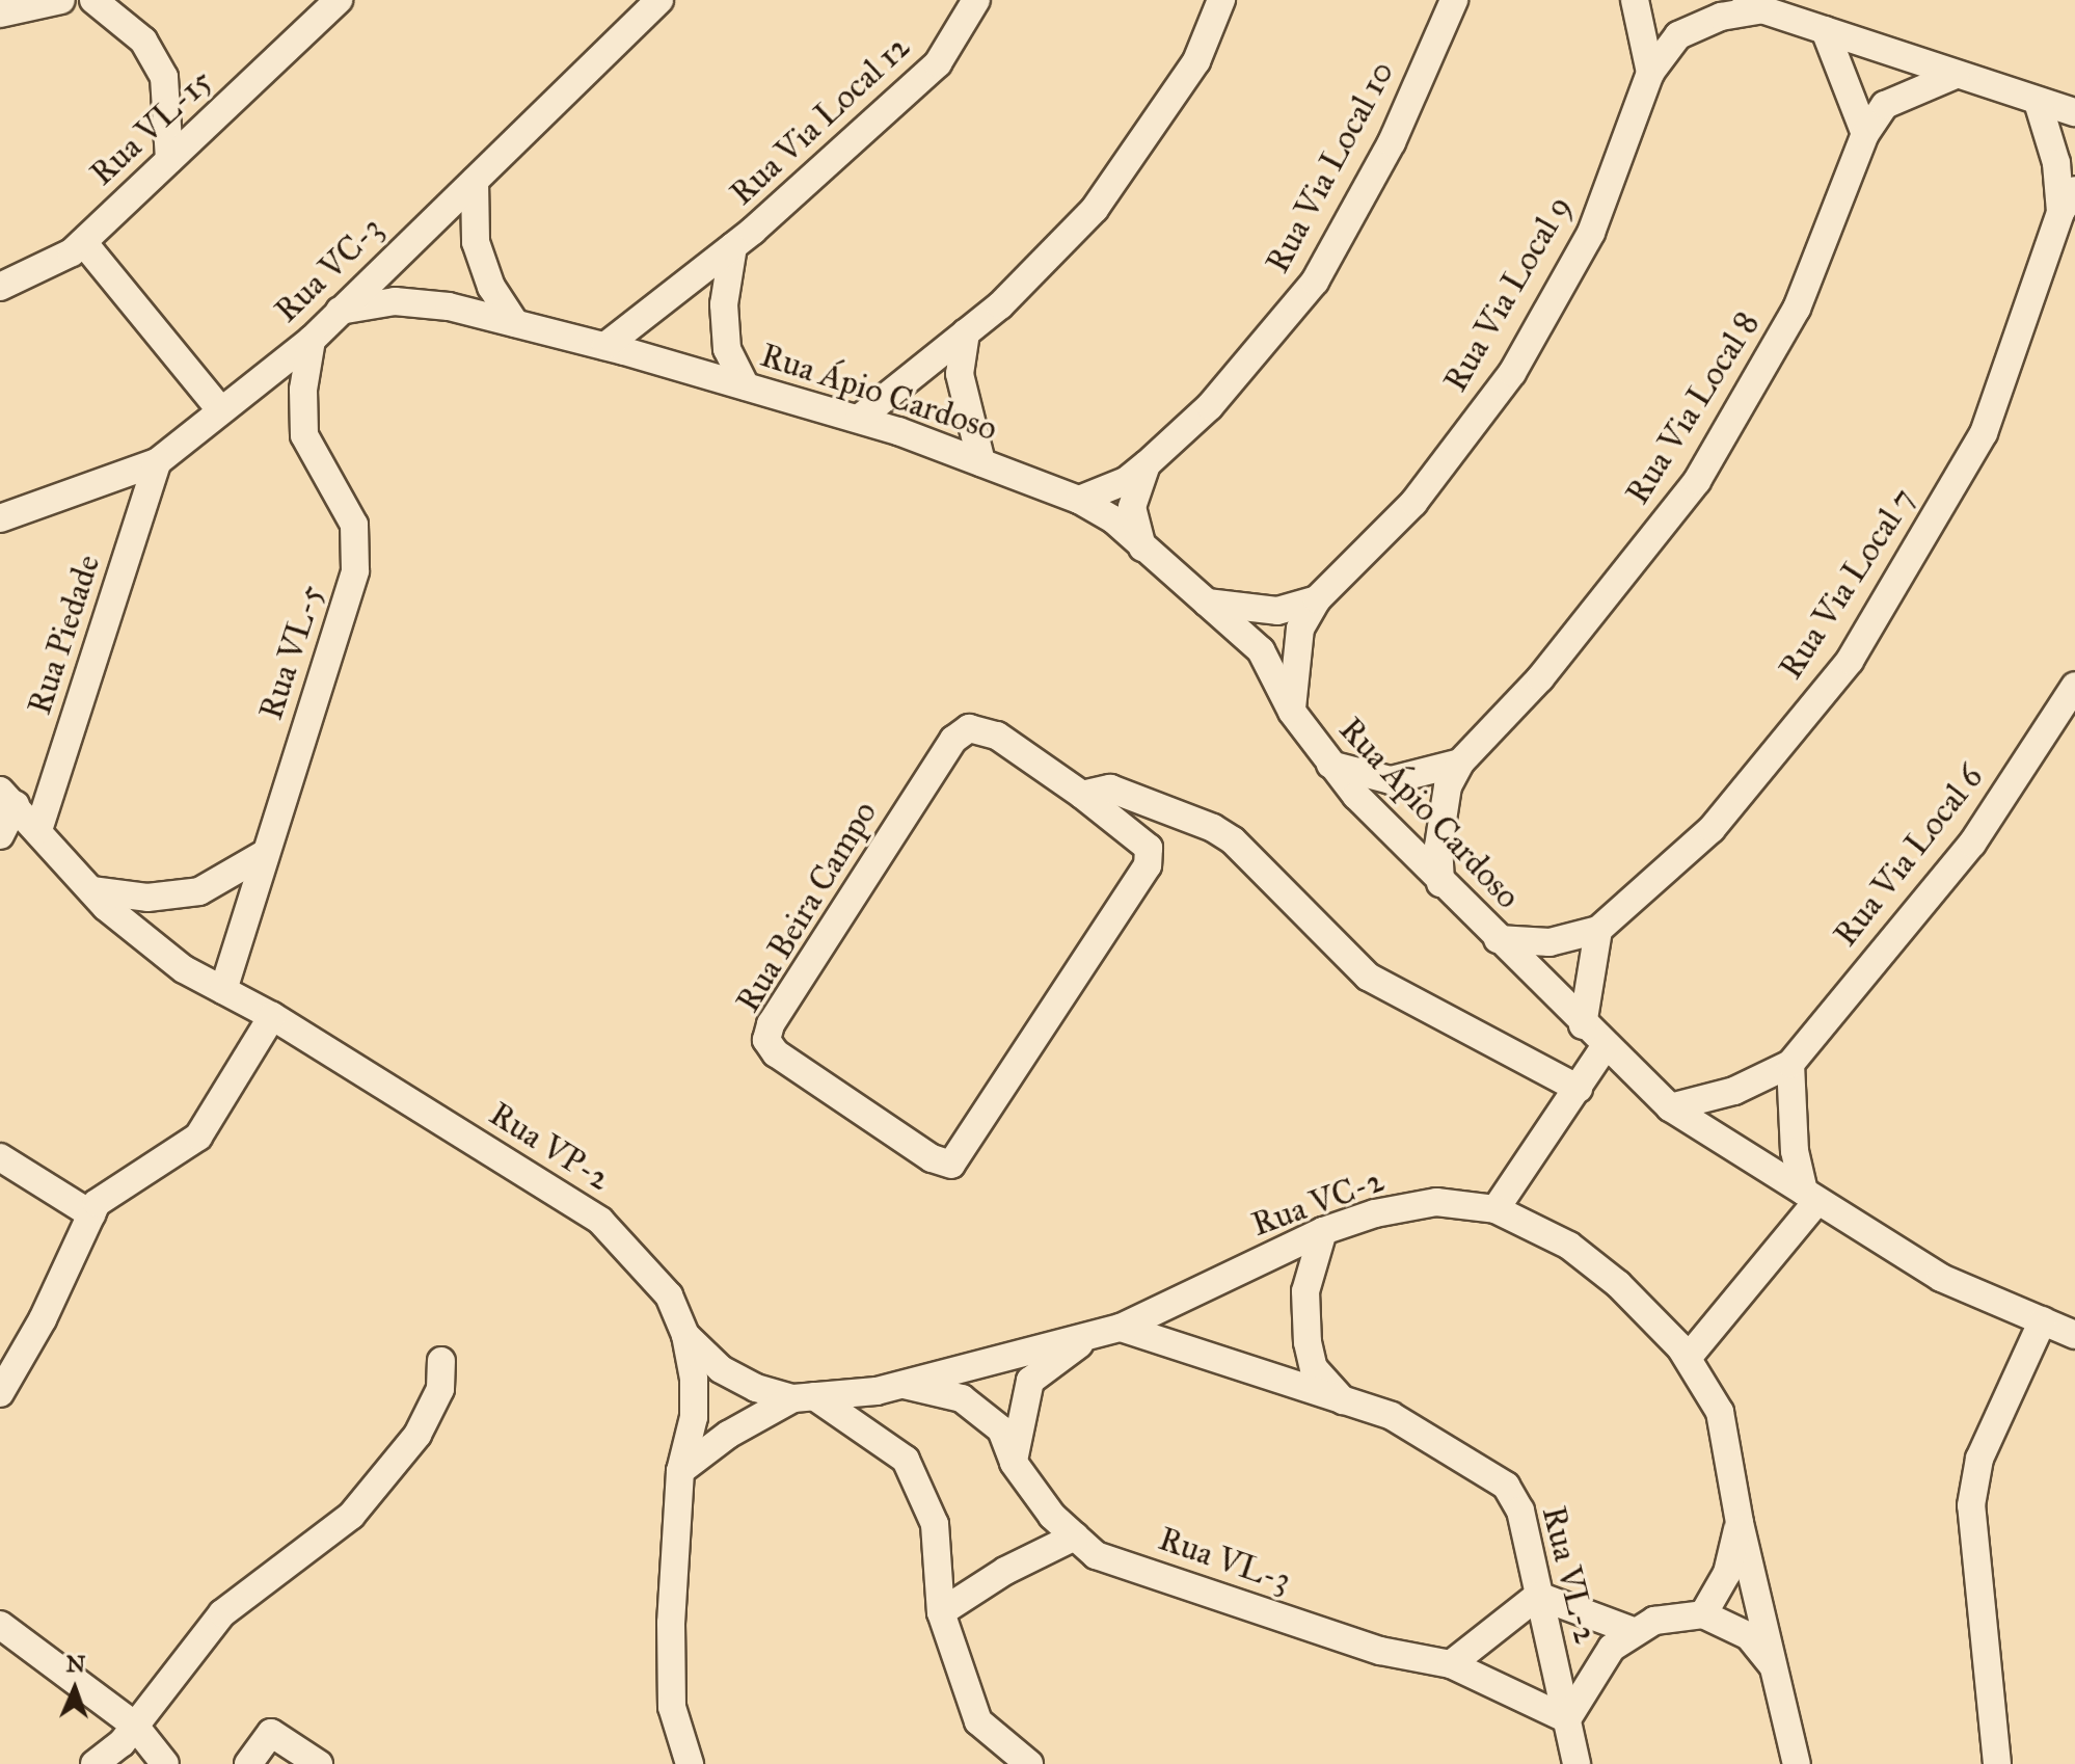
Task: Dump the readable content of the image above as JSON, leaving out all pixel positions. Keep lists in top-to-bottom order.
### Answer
{
  "streets": {
    "street": [
      "Rua Via Local 12",
      "Rua VL-15",
      "Rua Via Local 10",
      "Rua VC-3",
      "Rua Via Local 9",
      "Rua Ápio Cardoso",
      "Rua Via Local 8",
      "Rua Via Local 7",
      "Rua Piedade",
      "Rua VL-5",
      "Rua Via Local 6",
      "Rua Beira Campo",
      "Rua VP-2",
      "Rua VC-2",
      "Rua VL-3",
      "Rua VL-2"
    ]
  },
  "crossings": [
    ["Rua Via Local 12", "Rua Ápio Cardoso"],
    ["Rua Via Local 10", "Rua Ápio Cardoso"],
    ["Rua VC-3", "Rua Ápio Cardoso"],
    ["Rua VC-3", "Rua Piedade"],
    ["Rua VC-3", "Rua VL-5"],
    ["Rua Via Local 9", "Rua Ápio Cardoso"],
    ["Rua Ápio Cardoso", "Rua Via Local 8"],
    ["Rua Ápio Cardoso", "Rua Via Local 7"],
    ["Rua Ápio Cardoso", "Rua Via Local 6"],
    ["Rua Piedade", "Rua VP-2"],
    ["Rua VL-5", "Rua VP-2"],
    ["Rua VP-2", "Rua VC-2"],
    ["Rua VC-2", "Rua VL-3"],
    ["Rua VC-2", "Rua VL-2"],
    ["Rua VL-3", "Rua VL-2"]
  ],
  "north": "top"
}
